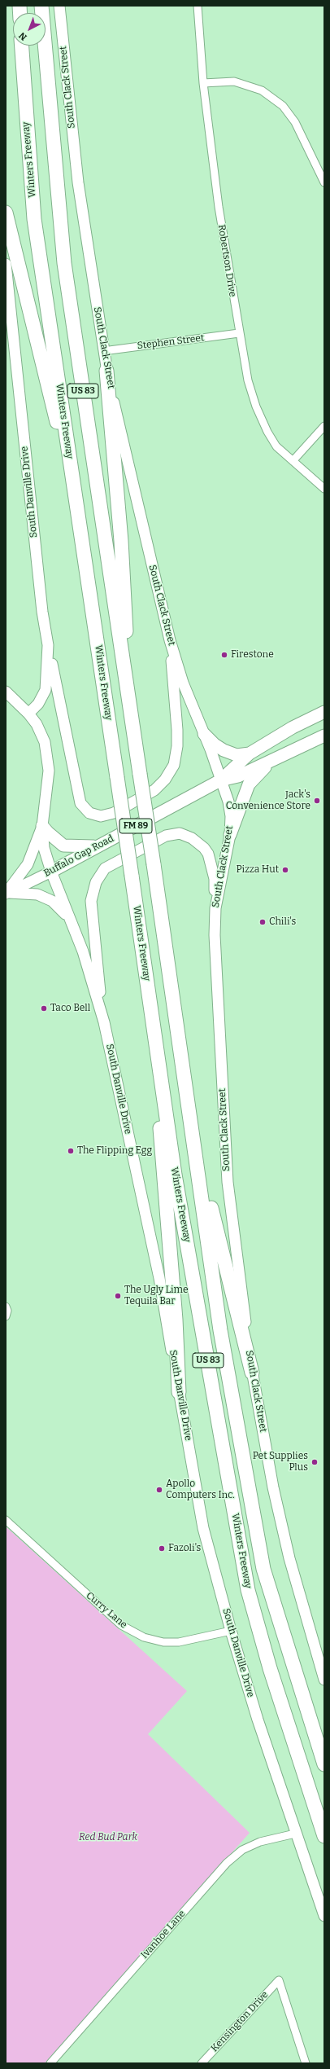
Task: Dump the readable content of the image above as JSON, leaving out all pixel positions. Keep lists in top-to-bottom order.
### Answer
{
  "streets": {
    "highway": ["Winters Freeway", "US 83"],
    "main road": [
      "South Clack Street",
      "South Danville Drive",
      "FM 89",
      "Buffalo Gap Road"
    ],
    "street": [
      "Robertson Drive",
      "Stephen Street",
      "Curry Lane",
      "Ivanhoe Lane",
      "Kensington Drive"
    ]
  },
  "crossings": [
    ["South Clack Street", "Stephen Street"],
    ["South Clack Street", "Buffalo Gap Road"],
    ["Robertson Drive", "Stephen Street"],
    ["South Danville Drive", "Buffalo Gap Road"],
    ["South Danville Drive", "Curry Lane"],
    ["South Danville Drive", "Ivanhoe Lane"]
  ],
  "parks": ["Red Bud Park"],
  "places": [
    "Firestone",
    "Jack's Convenience Store",
    "Pizza Hut",
    "Chili's",
    "Taco Bell",
    "The Flipping Egg",
    "The Ugly Lime Tequila Bar",
    "Pet Supplies Plus",
    "Apollo Computers Inc.",
    "Fazoli's"
  ],
  "north": "bottom left"
}
